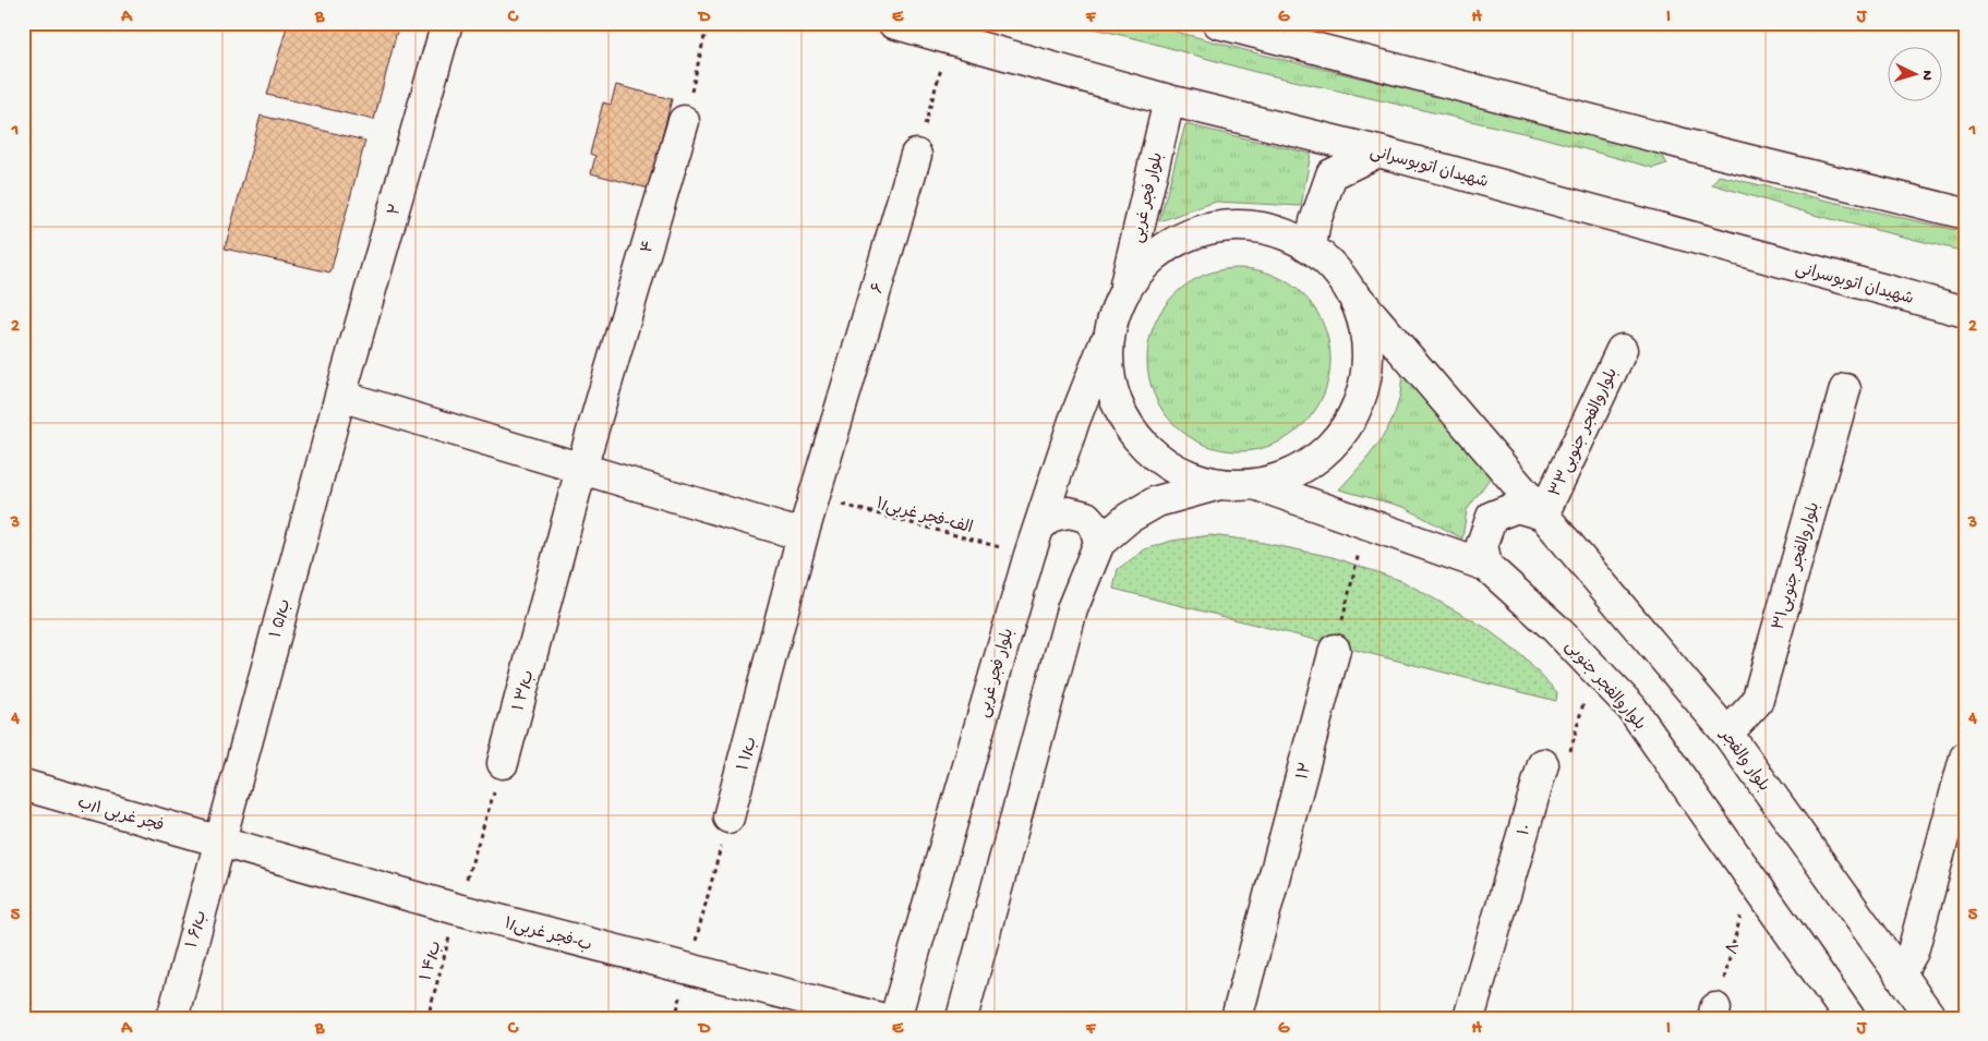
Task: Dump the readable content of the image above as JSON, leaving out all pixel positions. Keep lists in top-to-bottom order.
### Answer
{
  "streets": {
    "main road": [
      "شهیدان اتوبوسرانی",
      "بلوار فجر غربی",
      "۲",
      "۴",
      "۶",
      "بلواروالفجر جنوبی۳۳",
      "بلواروالفجر جنوبی۳۱",
      "۱ ب/۵",
      "بلواروالفجر جنوبی",
      "۱ ب/۳",
      "۱ ب/۱",
      "بلوار والفجر",
      "۱۲",
      "فجر غربی ۱/ب",
      "۱۰",
      "۱ ب/۶",
      "۱/ب-فجر غربی"
    ],
    "path": ["۱/الف-فجر غربی", "۸", "۱ ب/۴"]
  },
  "crossings": [
    ["شهیدان اتوبوسرانی", "بلوار فجر غربی"],
    ["بلوار فجر غربی", "۱/الف-فجر غربی"],
    ["۲", "۱ ب/۵"],
    ["۴", "۱ ب/۳"],
    ["۶", "۱/الف-فجر غربی"],
    ["۶", "۱ ب/۱"],
    ["بلواروالفجر جنوبی۳۳", "بلوار والفجر"],
    ["بلواروالفجر جنوبی۳۱", "بلوار والفجر"],
    ["۱ ب/۵", "فجر غربی ۱/ب"],
    ["۱ ب/۵", "۱ ب/۶"],
    ["۱ ب/۵", "۱/ب-فجر غربی"],
    ["بلواروالفجر جنوبی", "۸"],
    ["فجر غربی ۱/ب", "۱ ب/۶"],
    ["فجر غربی ۱/ب", "۱/ب-فجر غربی"],
    ["۱ ب/۶", "۱/ب-فجر غربی"],
    ["۱/ب-فجر غربی", "۱ ب/۴"]
  ],
  "north": "right",
  "grid": {
    "columns": [
      "A",
      "B",
      "C",
      "D",
      "E",
      "F",
      "G",
      "H",
      "I",
      "J"
    ],
    "rows": [
      "1",
      "2",
      "3",
      "4",
      "5"
    ]
  }
}
